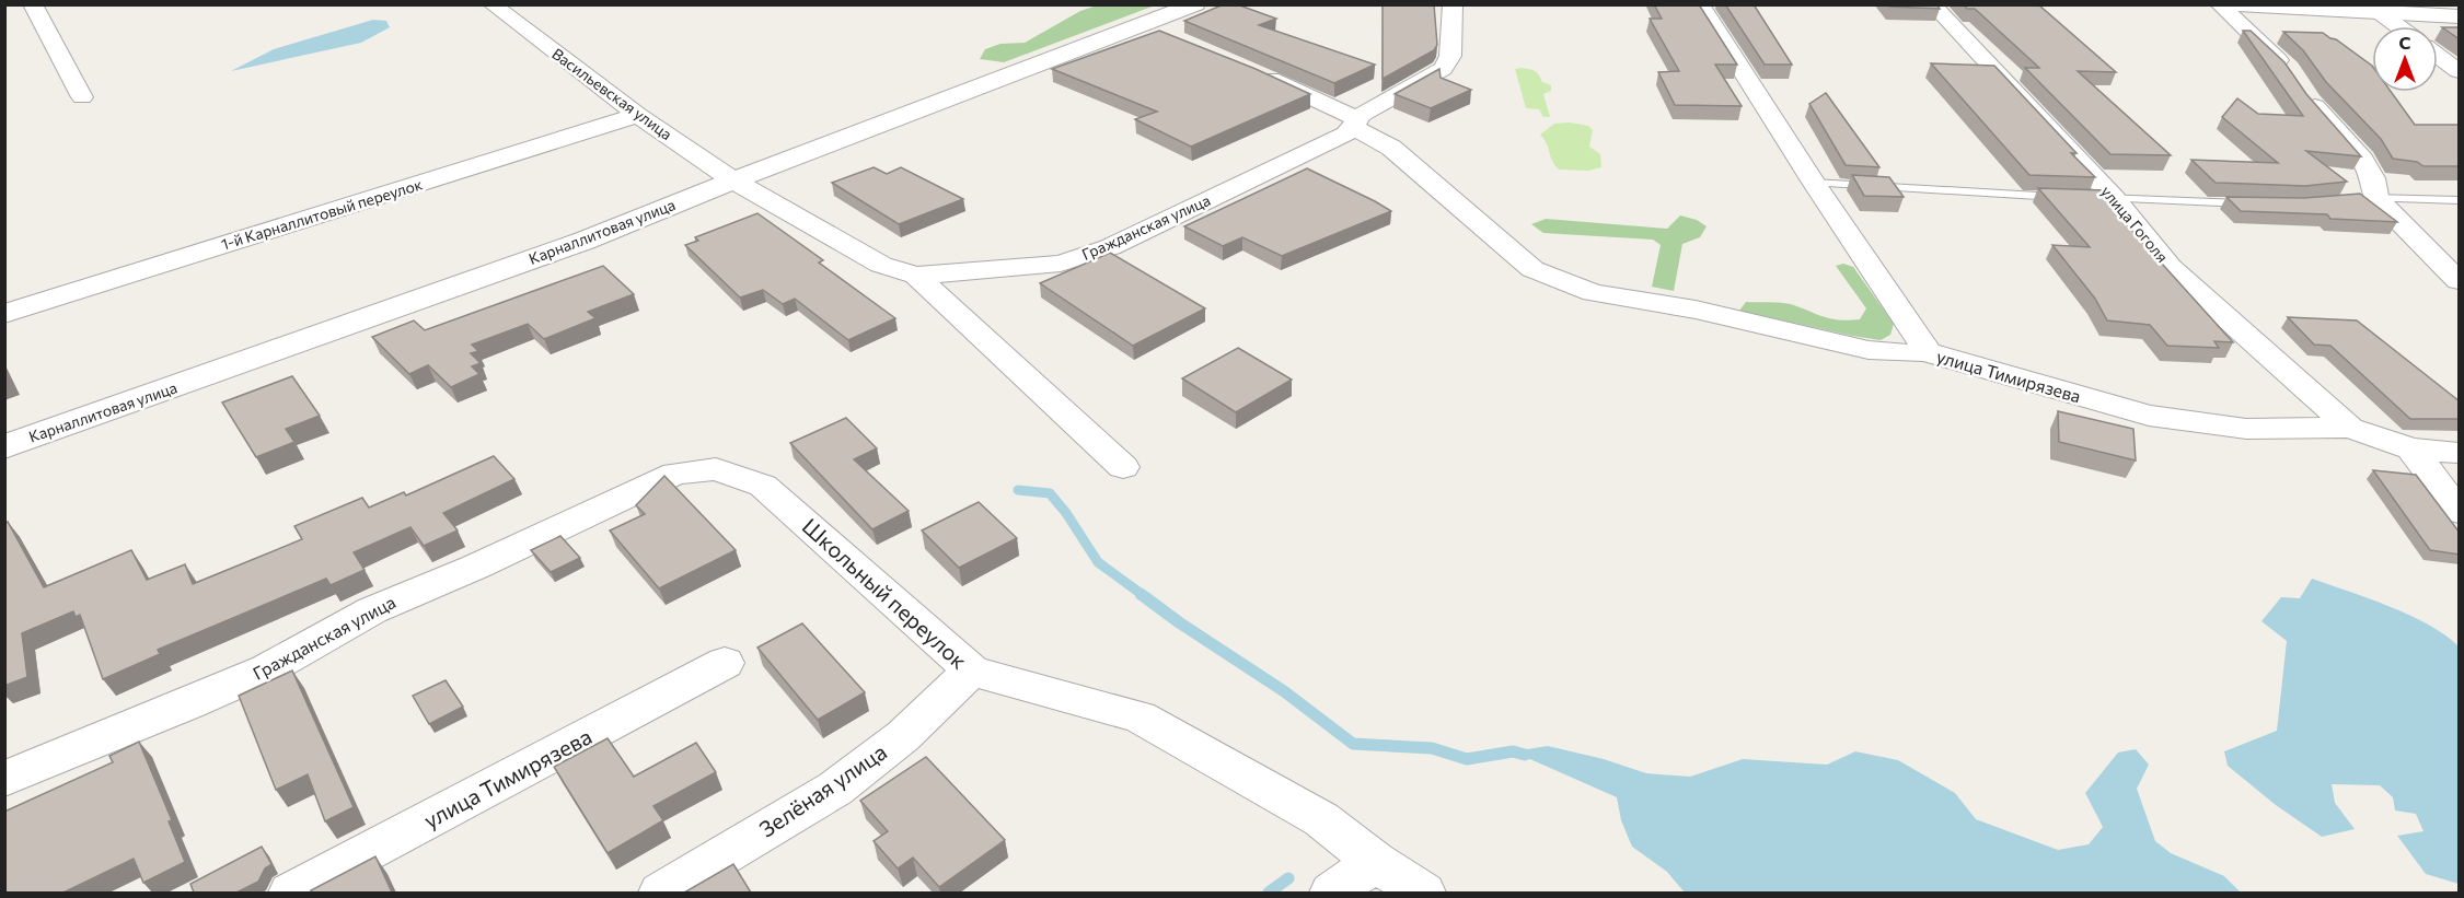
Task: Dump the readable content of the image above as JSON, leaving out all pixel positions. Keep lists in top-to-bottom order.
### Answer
{
  "streets": {
    "street": [
      "Васильевская улица",
      "1-й Карналлитовый переулок",
      "улица Гоголя",
      "Гражданская улица",
      "Карналлитовая улица",
      "улица Тимирязева",
      "Школьный переулок",
      "Зелёная улица"
    ]
  },
  "crossings": [
    ["Васильевская улица", "1-й Карналлитовый переулок"],
    ["Васильевская улица", "Гражданская улица"],
    ["Васильевская улица", "Карналлитовая улица"],
    ["улица Гоголя", "улица Тимирязева"],
    ["Гражданская улица", "Карналлитовая улица"],
    ["Гражданская улица", "Школьный переулок"],
    ["Школьный переулок", "Зелёная улица"]
  ],
  "north": "top"
}
